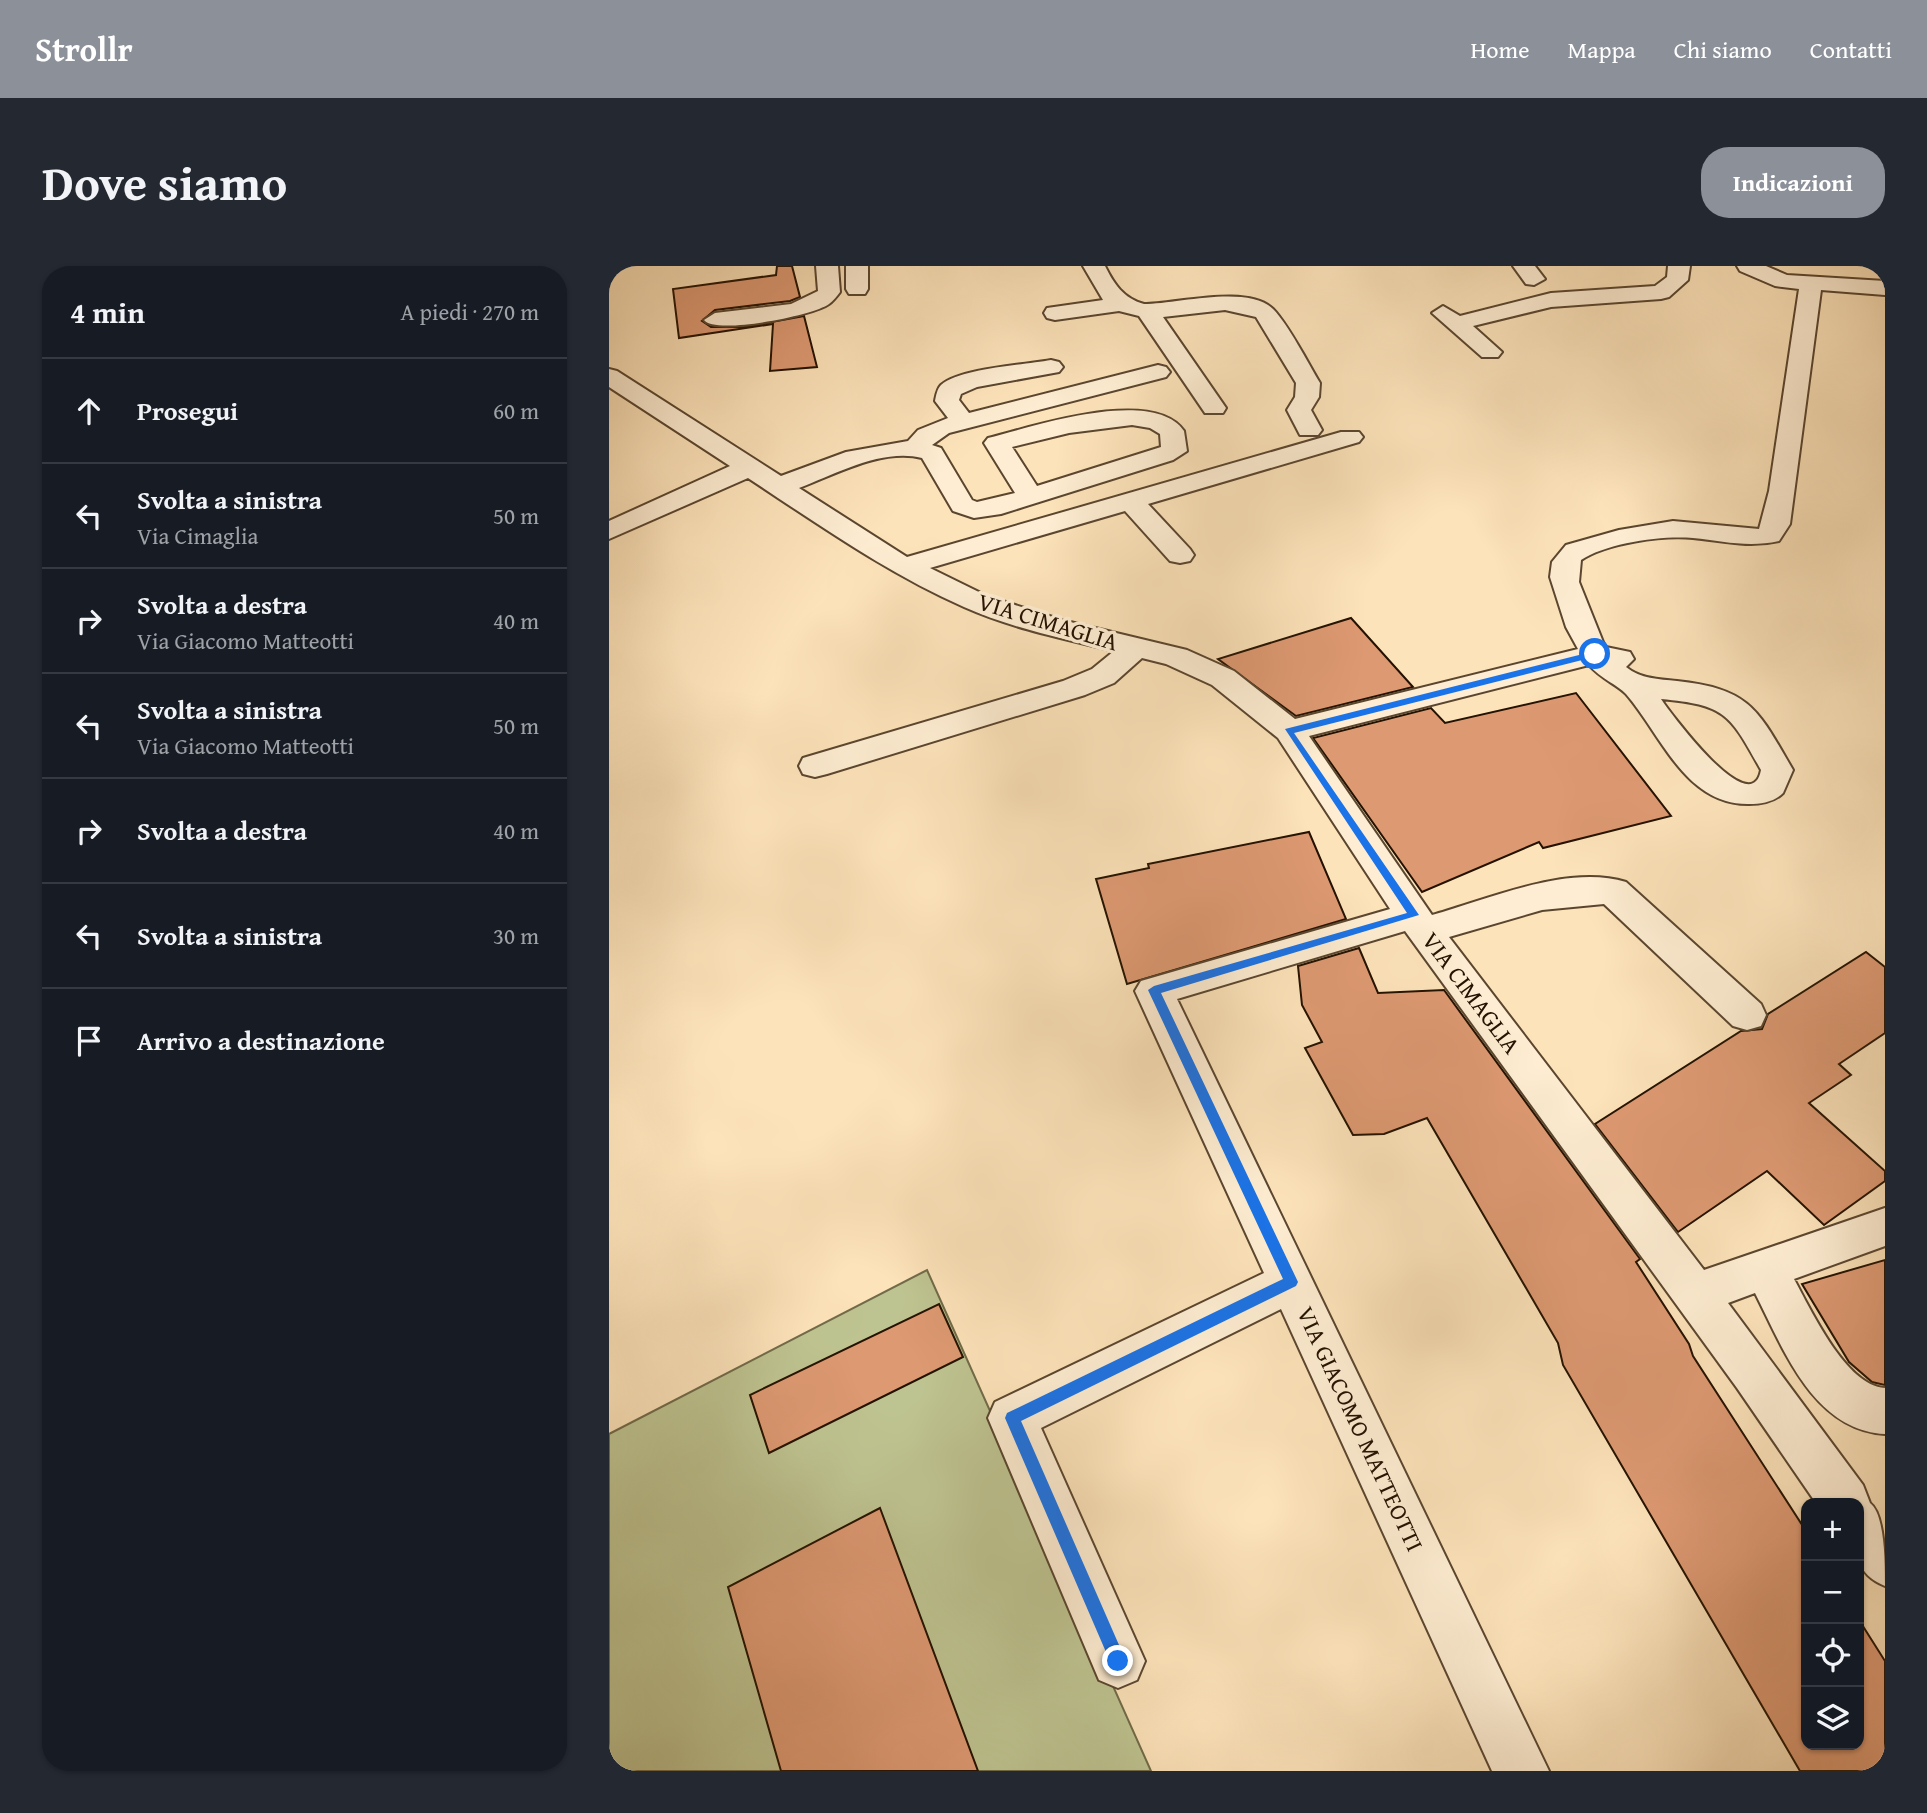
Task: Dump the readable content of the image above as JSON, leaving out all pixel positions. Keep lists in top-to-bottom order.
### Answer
{
  "streets": {
    "street": ["VIA CIMAGLIA", "VIA GIACOMO MATTEOTTI"]
  },
  "crossings": [
    ["VIA CIMAGLIA", "VIA GIACOMO MATTEOTTI"]
  ],
  "page": {
    "header": "Strollr",
    "nav": [
      "Home",
      "Mappa",
      "Chi siamo",
      "Contatti"
    ],
    "title": "Dove siamo",
    "buttons": "Indicazioni",
    "heading": ["4 min", "A piedi · 270 m"],
    "list": [
      ["Prosegui", "60 m"],
      ["Svolta a sinistra", "Via Cimaglia", "50 m"],
      ["Svolta a destra", "Via Giacomo Matteotti", "40 m"],
      ["Svolta a sinistra", "Via Giacomo Matteotti", "50 m"],
      ["Svolta a destra", "40 m"],
      ["Svolta a sinistra", "30 m"],
      "Arrivo a destinazione"
    ],
    "map_buttons": ["+", "−"]
  }
}
